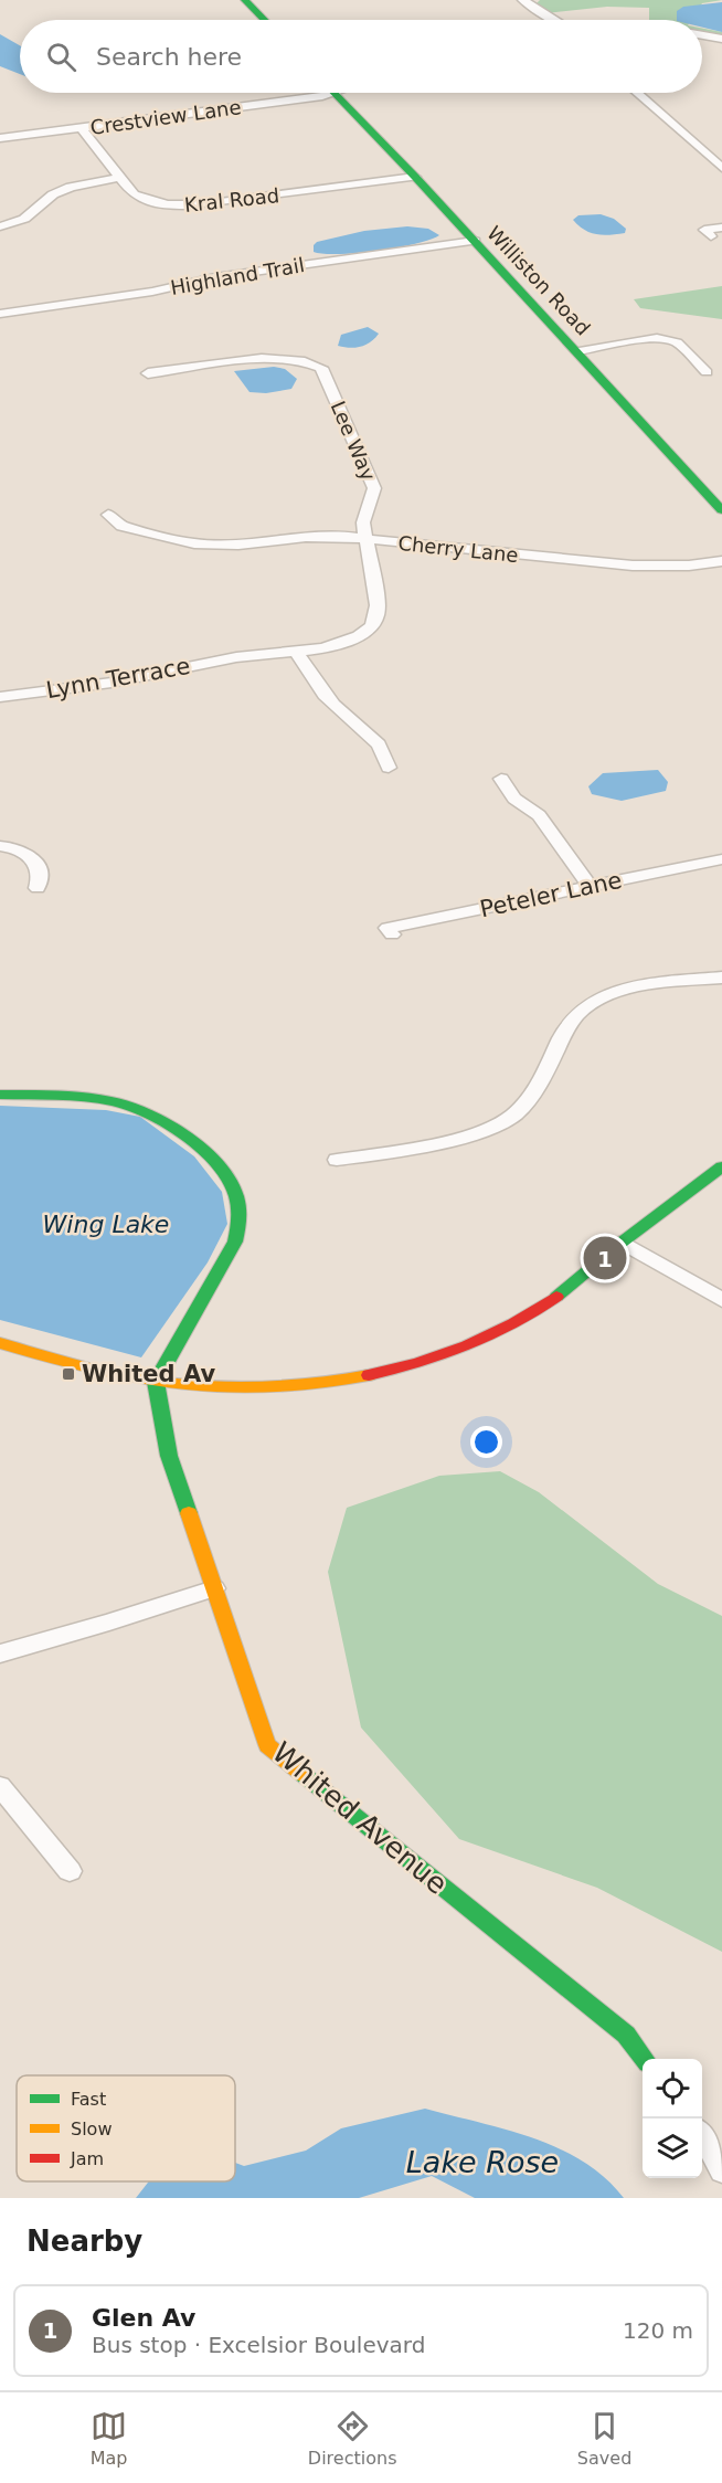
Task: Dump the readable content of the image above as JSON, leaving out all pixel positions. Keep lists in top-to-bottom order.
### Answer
{
  "streets": {
    "main road": ["Williston Road", "Whited Avenue"],
    "street": [
      "Crestview Lane",
      "Kral Road",
      "Highland Trail",
      "Lee Way",
      "Cherry Lane",
      "Lynn Terrace",
      "Peteler Lane"
    ]
  },
  "crossings": [
    ["Crestview Lane", "Kral Road"],
    ["Crestview Lane", "Williston Road"],
    ["Kral Road", "Williston Road"],
    ["Highland Trail", "Williston Road"],
    ["Lee Way", "Cherry Lane"],
    ["Lee Way", "Lynn Terrace"]
  ],
  "water": ["Wing Lake", "Lake Rose"],
  "places": {
    "transit": ["Whited Av"]
  },
  "legend": ["Fast", "Slow", "Jam"],
  "page": {
    "search": "Search here",
    "pins": "1",
    "heading": "Nearby",
    "list": [
      {
        "mark": "1",
        "name": "Glen Av",
        "note": "Bus stop · Excelsior Boulevard",
        "value": "120 m"
      }
    ],
    "nav": ["Map", "Directions", "Saved"]
  }
}
